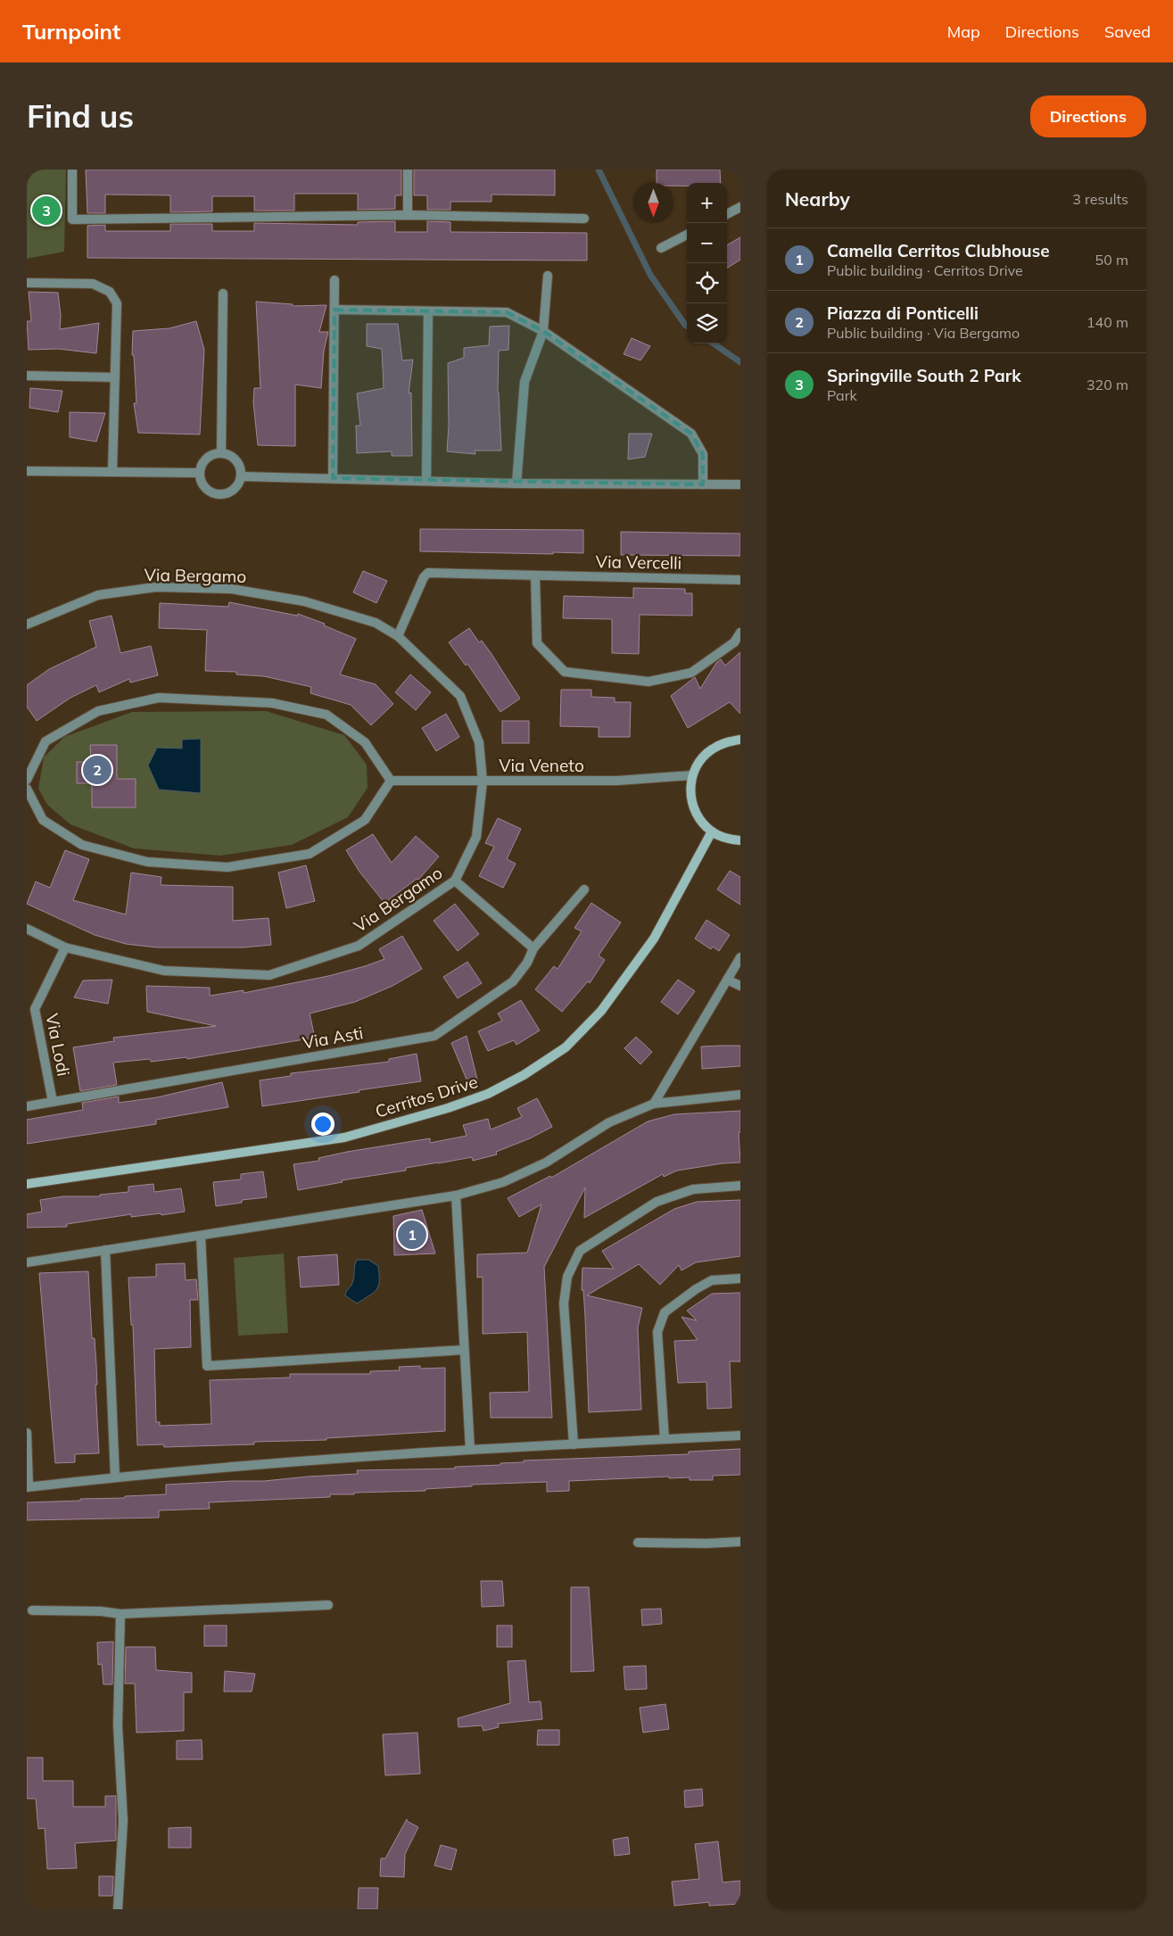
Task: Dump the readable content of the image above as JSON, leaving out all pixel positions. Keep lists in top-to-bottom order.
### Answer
{
  "streets": {
    "street": [
      "Via Vercelli",
      "Via Bergamo",
      "Via Veneto",
      "Via Asti",
      "Via Lodi",
      "Cerritos Drive"
    ]
  },
  "crossings": [
    ["Via Vercelli", "Via Bergamo"],
    ["Via Bergamo", "Via Veneto"],
    ["Via Bergamo", "Via Lodi"],
    ["Via Asti", "Via Lodi"]
  ],
  "north": "bottom",
  "page": {
    "header": "Turnpoint",
    "nav": ["Map", "Directions", "Saved"],
    "buttons": "Directions",
    "title": "Find us",
    "heading": ["Nearby", "3 results"],
    "map_buttons": ["+", "−"],
    "pins": ["3", "2", "1"],
    "list": [
      {
        "mark": "1",
        "name": "Camella Cerritos Clubhouse",
        "note": "Public building · Cerritos Drive",
        "value": "50 m"
      },
      {
        "mark": "2",
        "name": "Piazza di Ponticelli",
        "note": "Public building · Via Bergamo",
        "value": "140 m"
      },
      {
        "mark": "3",
        "name": "Springville South 2 Park",
        "note": "Park",
        "value": "320 m"
      }
    ]
  }
}
